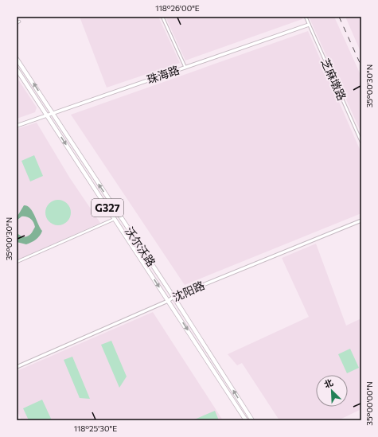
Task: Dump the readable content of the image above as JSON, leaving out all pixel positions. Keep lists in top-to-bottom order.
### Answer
{
  "streets": {
    "highway": ["G327", "沃尔沃路"],
    "street": ["珠海路", "芝麻墩路", "沈阳路"]
  },
  "crossings": [
    ["珠海路", "芝麻墩路"],
    ["珠海路", "沃尔沃路"],
    ["沃尔沃路", "沈阳路"]
  ],
  "north": "top left",
  "coordinates": [
    "118°26'00\"E",
    "35°00'30\"N",
    "35°00'00\"N",
    "118°25'30\"E"
  ]
}
